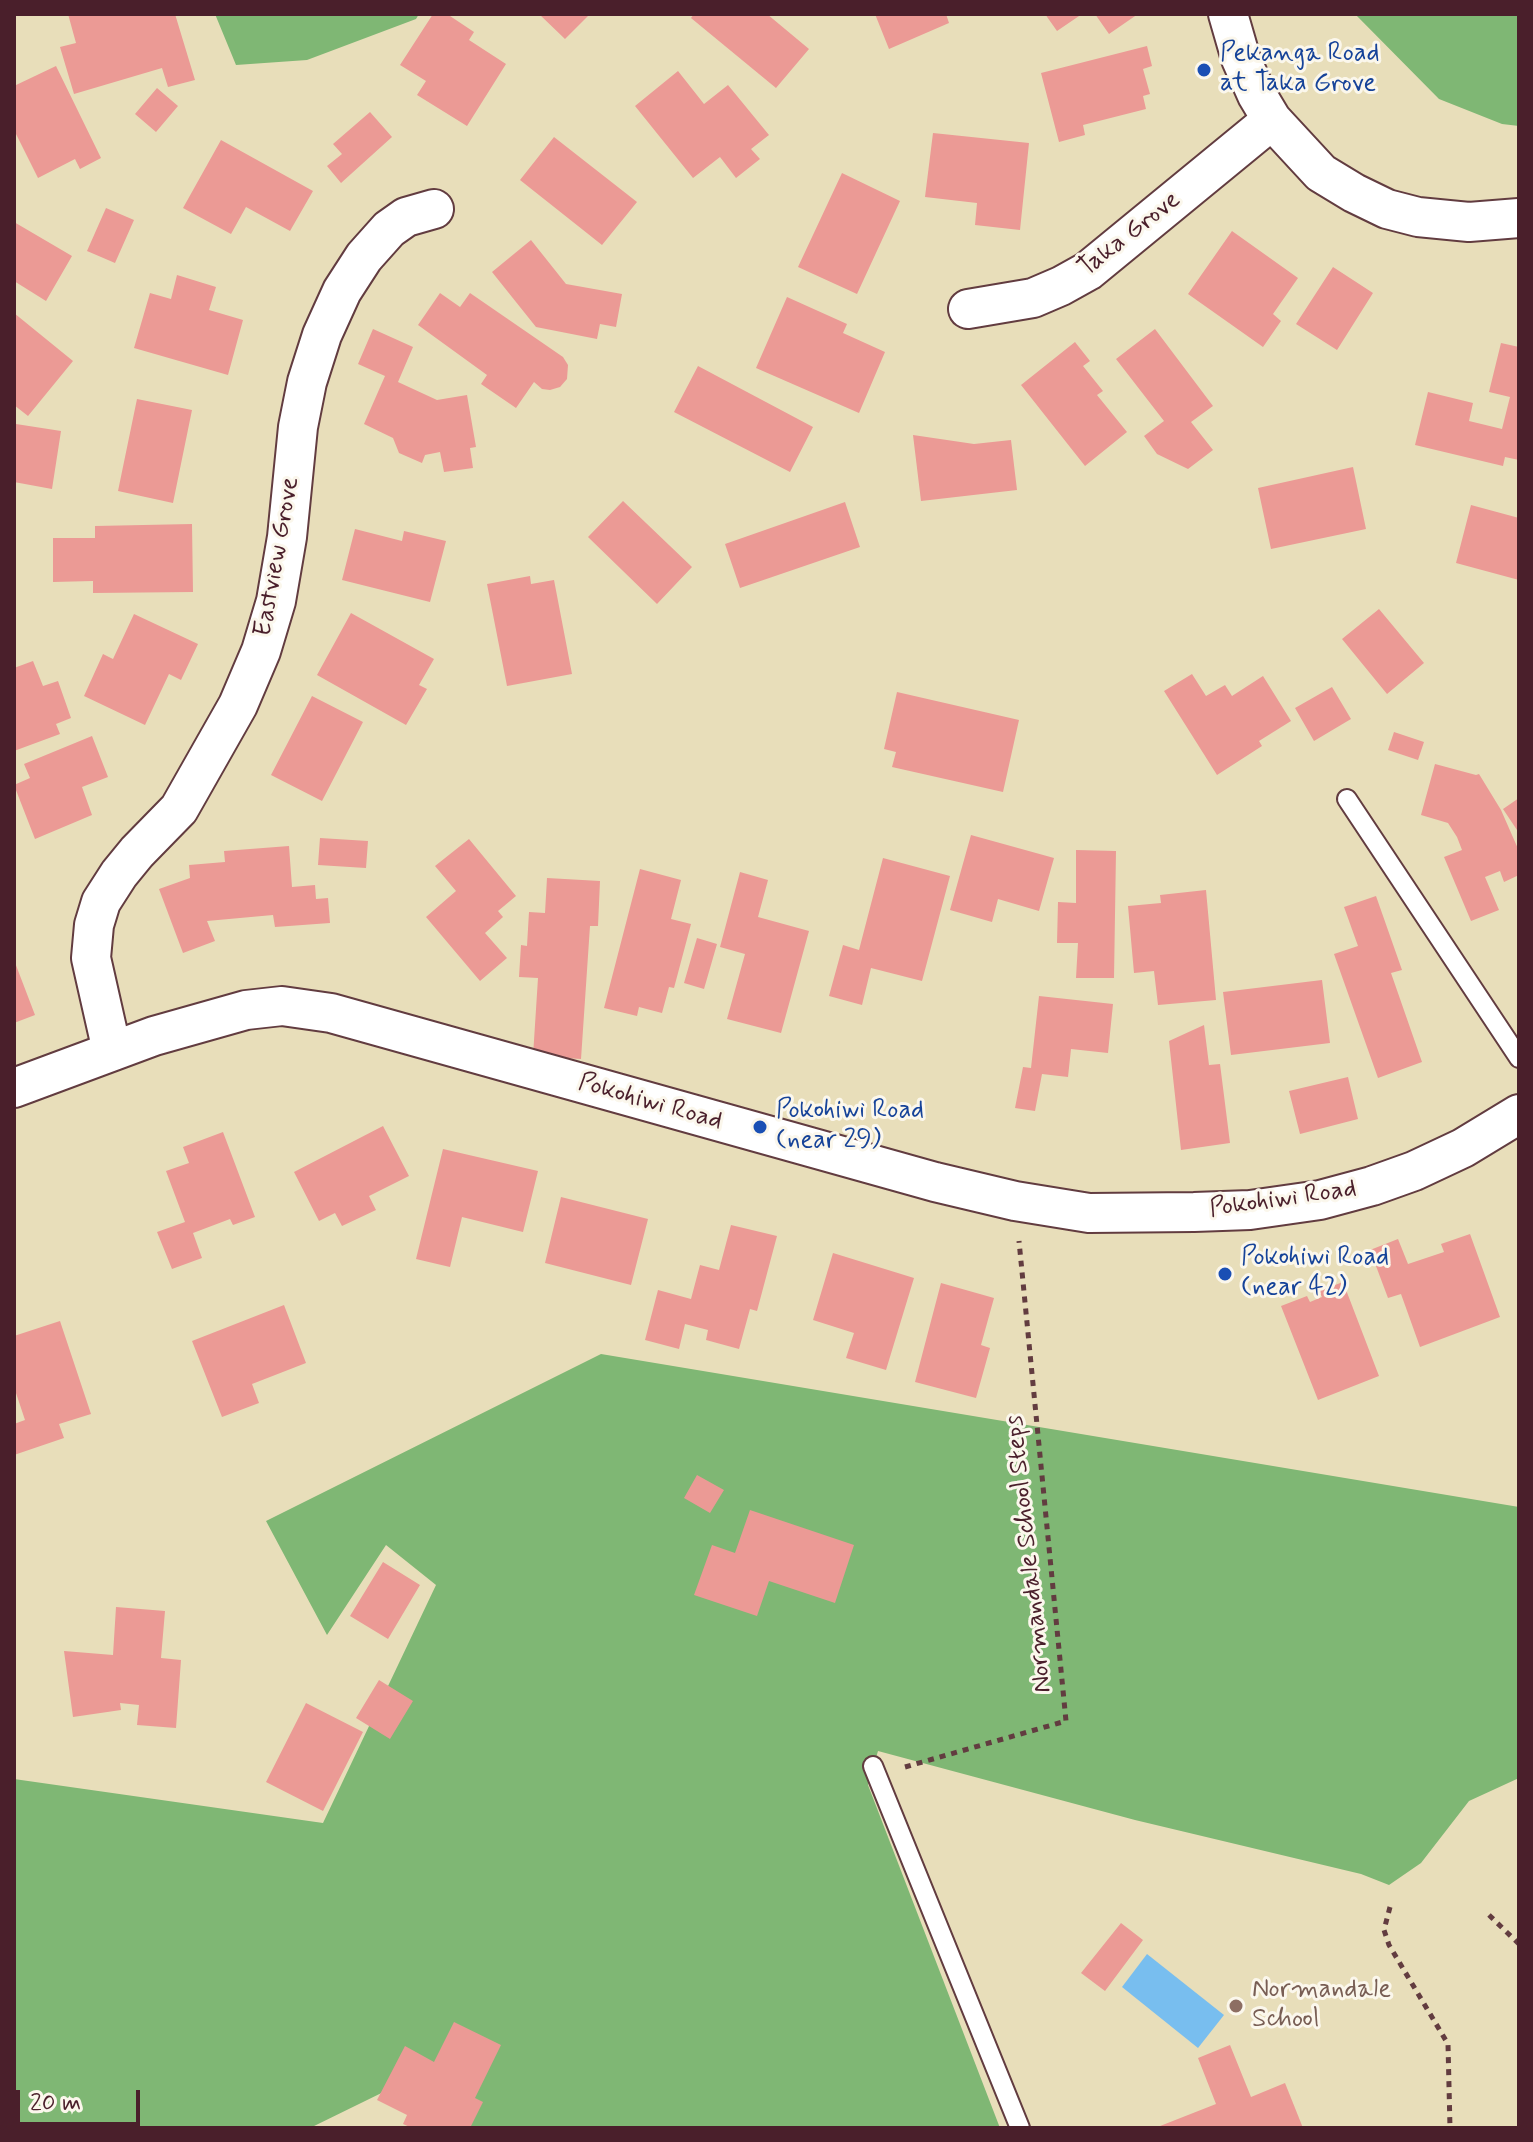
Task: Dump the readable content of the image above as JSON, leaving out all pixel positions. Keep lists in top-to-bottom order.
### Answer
{
  "streets": {
    "street": ["Taka Grove", "Eastview Grove", "Pokohiwi Road"],
    "path": ["Normandale School Steps"]
  },
  "crossings": [
    ["Eastview Grove", "Pokohiwi Road"],
    ["Pokohiwi Road", "Normandale School Steps"]
  ],
  "places": [
    "Pekanga Road at Taka Grove",
    "Pokohiwi Road (near 29)",
    "Pokohiwi Road (near 42)",
    "Normandale School"
  ],
  "scale_bar": "20 m"
}
